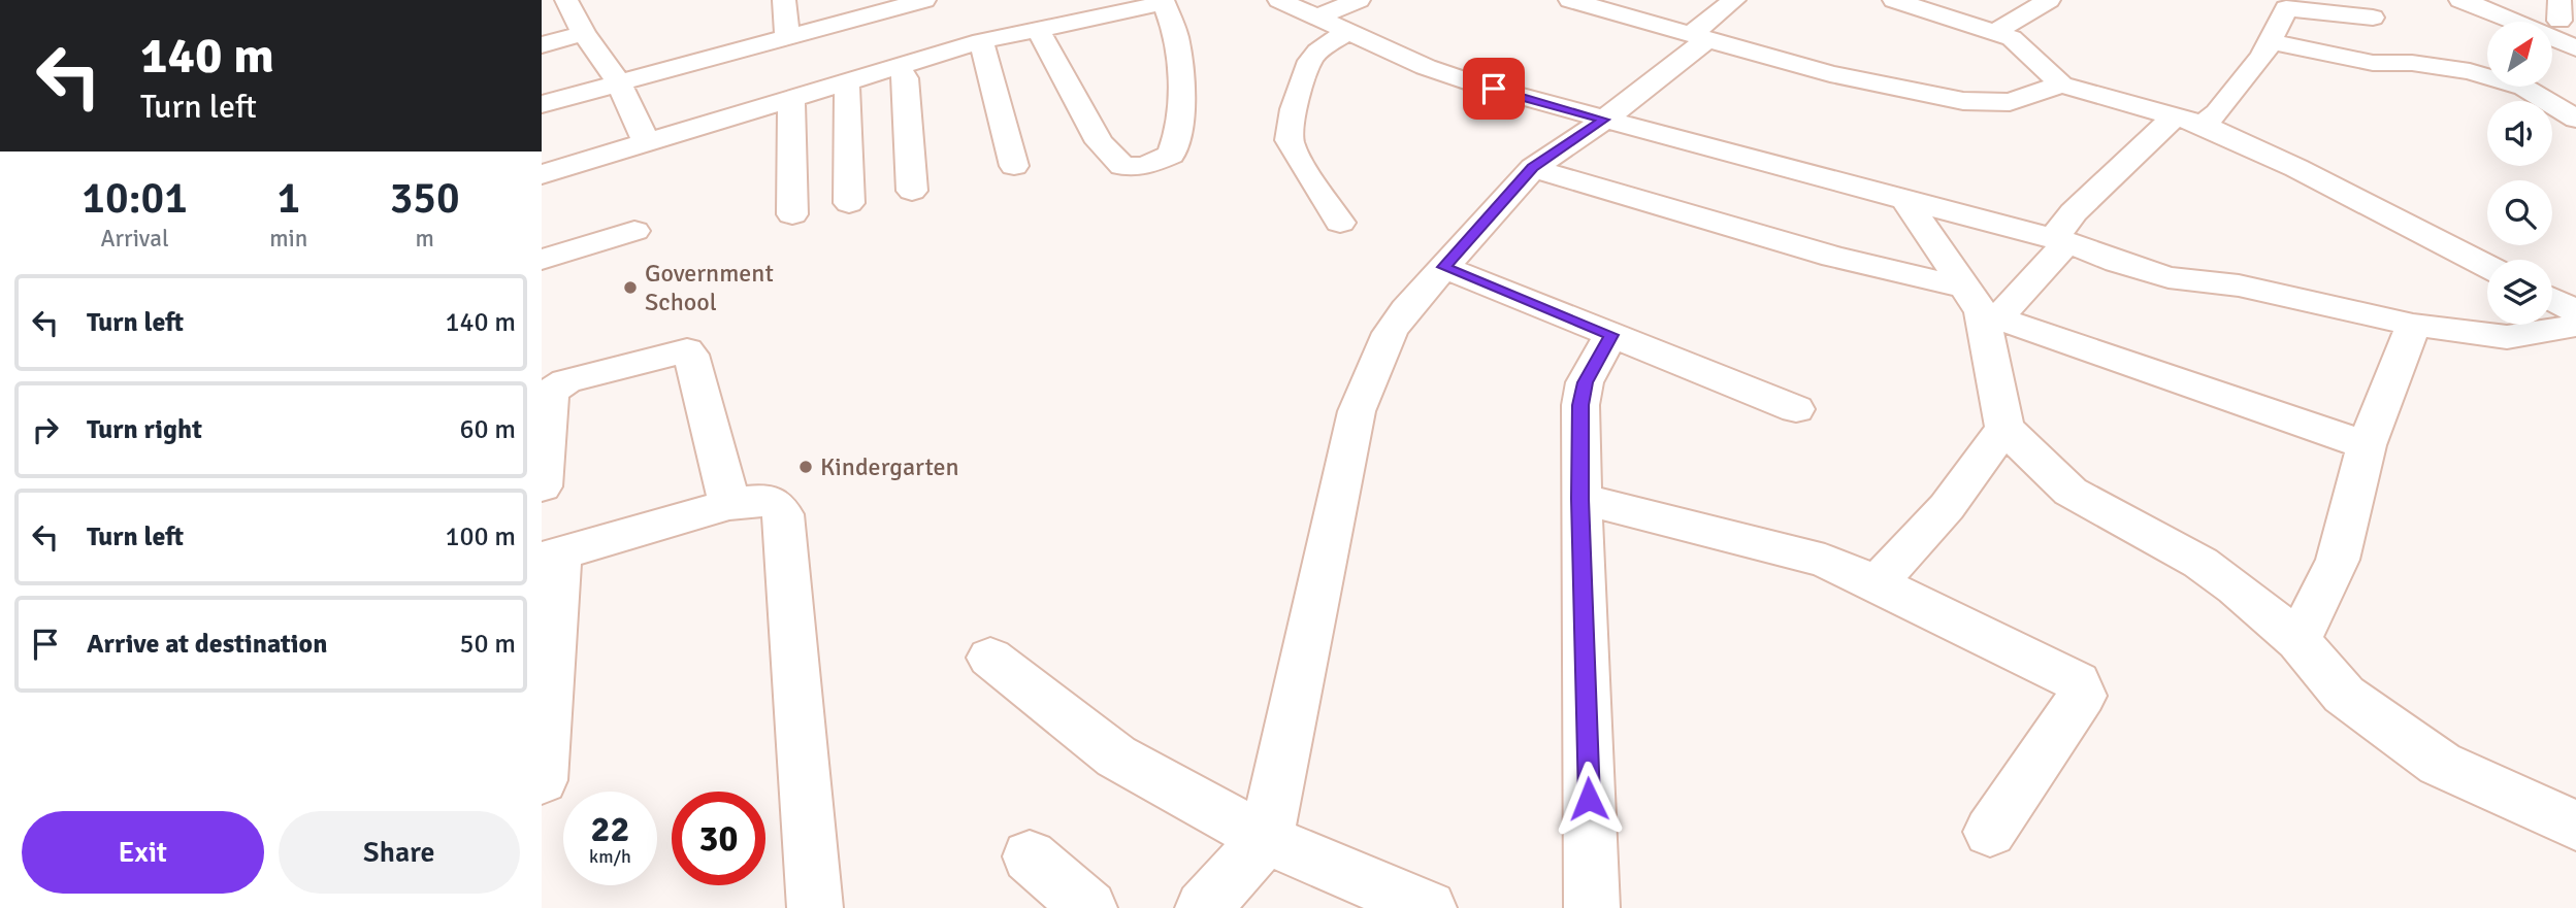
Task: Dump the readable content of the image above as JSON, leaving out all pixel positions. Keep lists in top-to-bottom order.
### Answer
{
  "places": ["Government School", "Kindergarten"],
  "north": "top right",
  "page": {
    "turn": ["140 m", "Turn left"],
    "eta": [
      "10:01",
      "Arrival",
      "1",
      "min",
      "350",
      "m"
    ],
    "list": [
      {
        "name": "Turn left",
        "value": "140 m"
      },
      {
        "name": "Turn right",
        "value": "60 m"
      },
      {
        "name": "Turn left",
        "value": "100 m"
      },
      {
        "name": "Arrive at destination",
        "value": "50 m"
      }
    ],
    "speed": "22 km/h",
    "limit": "30",
    "buttons": ["Exit", "Share"]
  }
}
